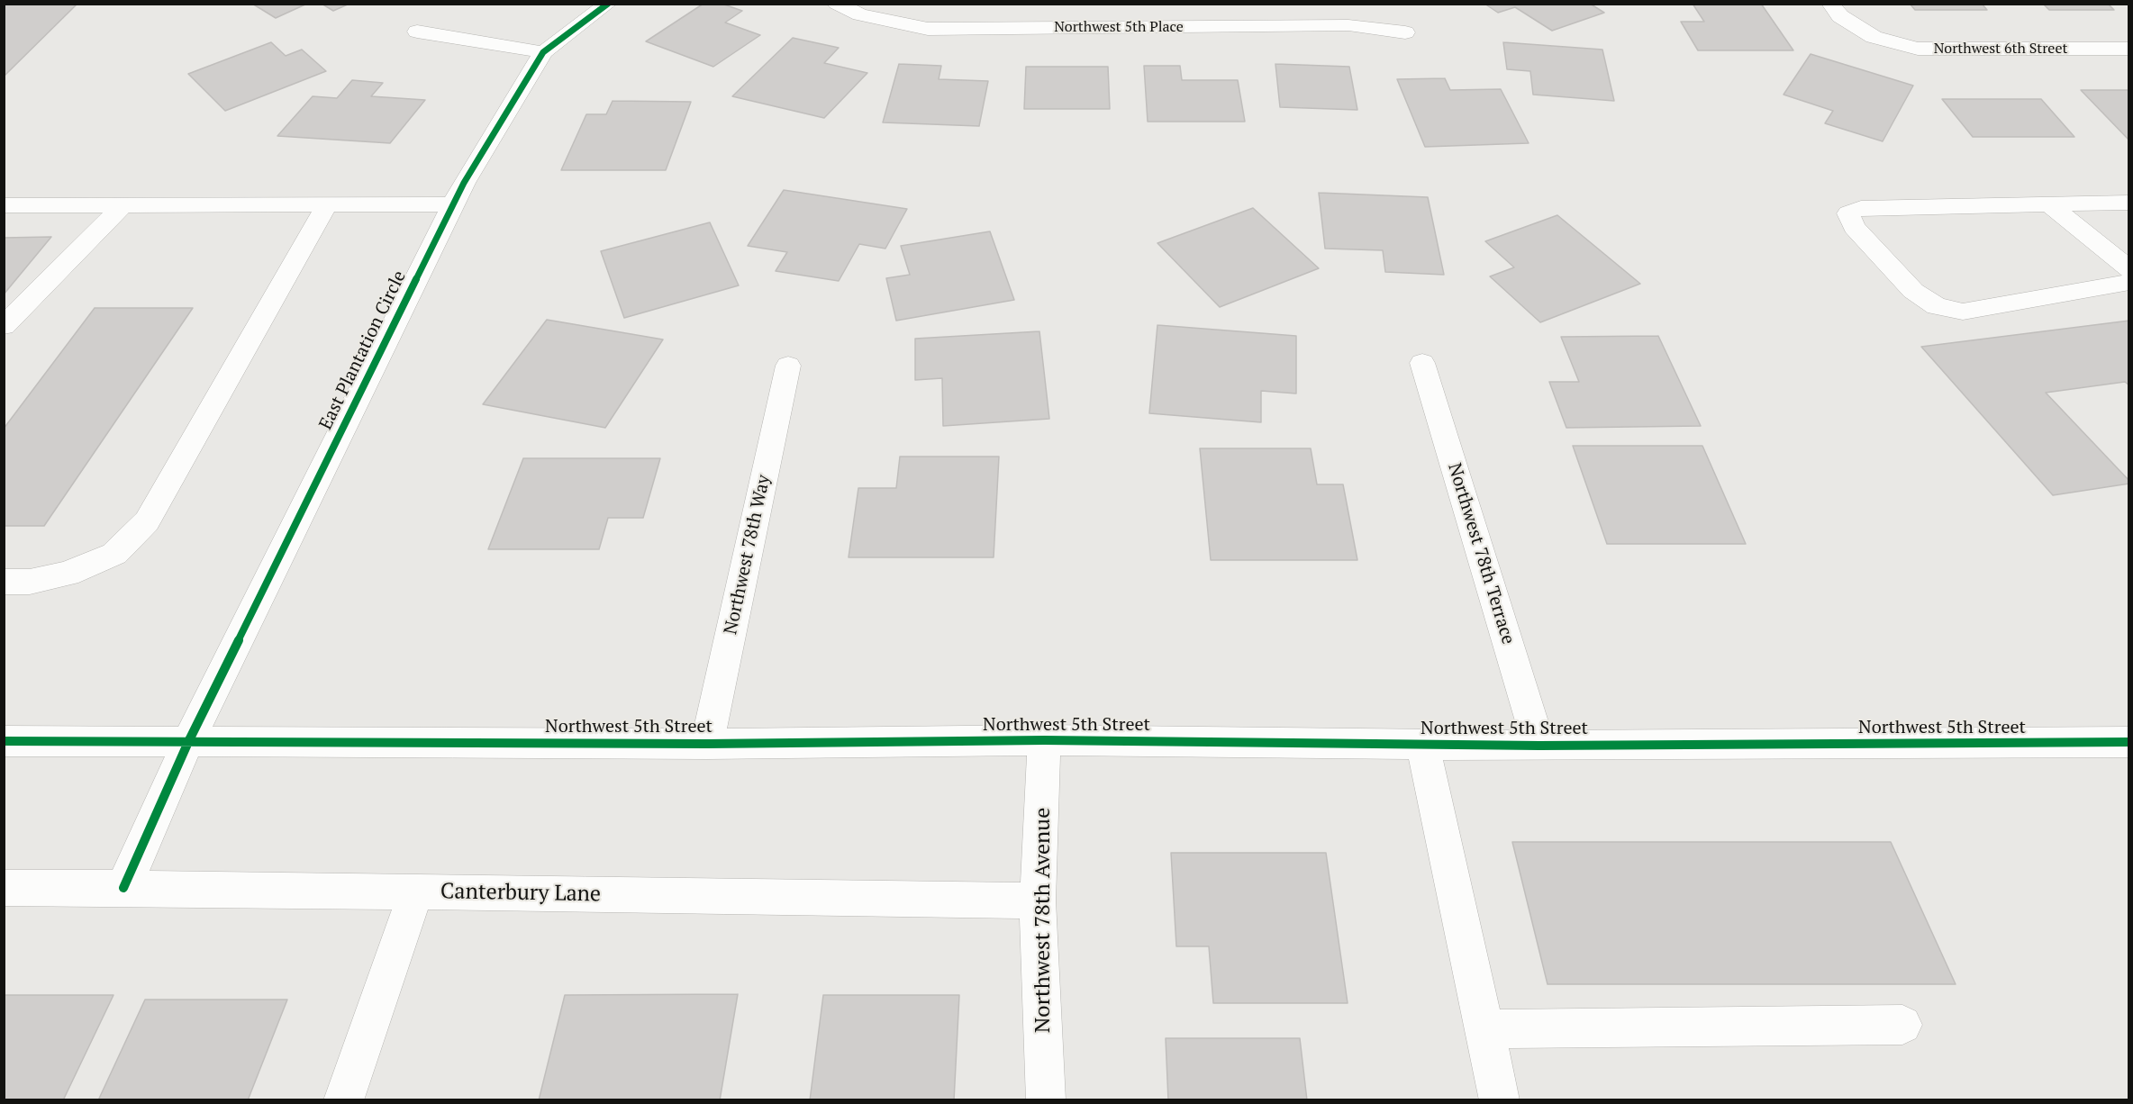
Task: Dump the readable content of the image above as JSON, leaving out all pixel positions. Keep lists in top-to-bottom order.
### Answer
{
  "streets": {
    "street": [
      "Northwest 5th Place",
      "Northwest 6th Street",
      "East Plantation Circle",
      "Northwest 78th Terrace",
      "Northwest 78th Way",
      "Northwest 5th Street",
      "Canterbury Lane",
      "Northwest 78th Avenue"
    ]
  },
  "crossings": [
    ["East Plantation Circle", "Northwest 5th Street"],
    ["Northwest 78th Terrace", "Northwest 5th Street"],
    ["Northwest 78th Way", "Northwest 5th Street"],
    ["Northwest 5th Street", "Northwest 78th Avenue"],
    ["Canterbury Lane", "Northwest 78th Avenue"]
  ]
}
